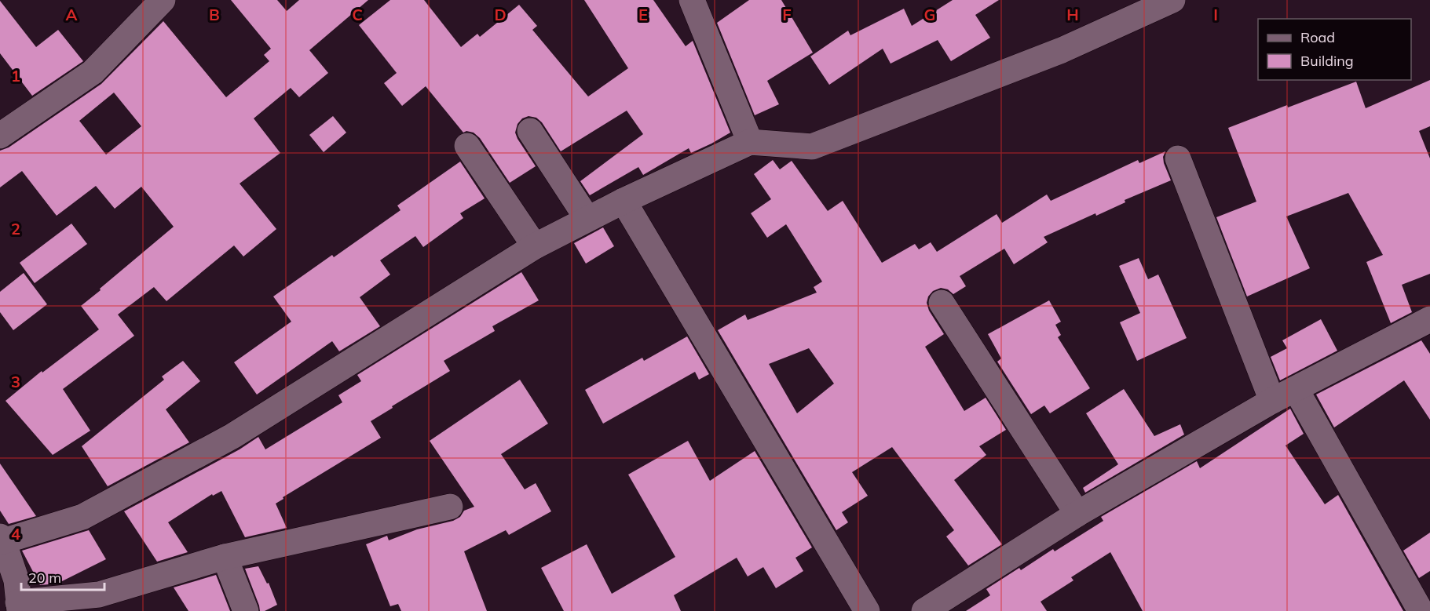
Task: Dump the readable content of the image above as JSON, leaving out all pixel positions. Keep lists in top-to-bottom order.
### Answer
{
  "legend": ["Road", "Building"],
  "scale_bar": "20 m",
  "grid": {
    "columns": [
      "A",
      "B",
      "C",
      "D",
      "E",
      "F",
      "G",
      "H",
      "I"
    ],
    "rows": [
      "1",
      "2",
      "3",
      "4"
    ]
  }
}
